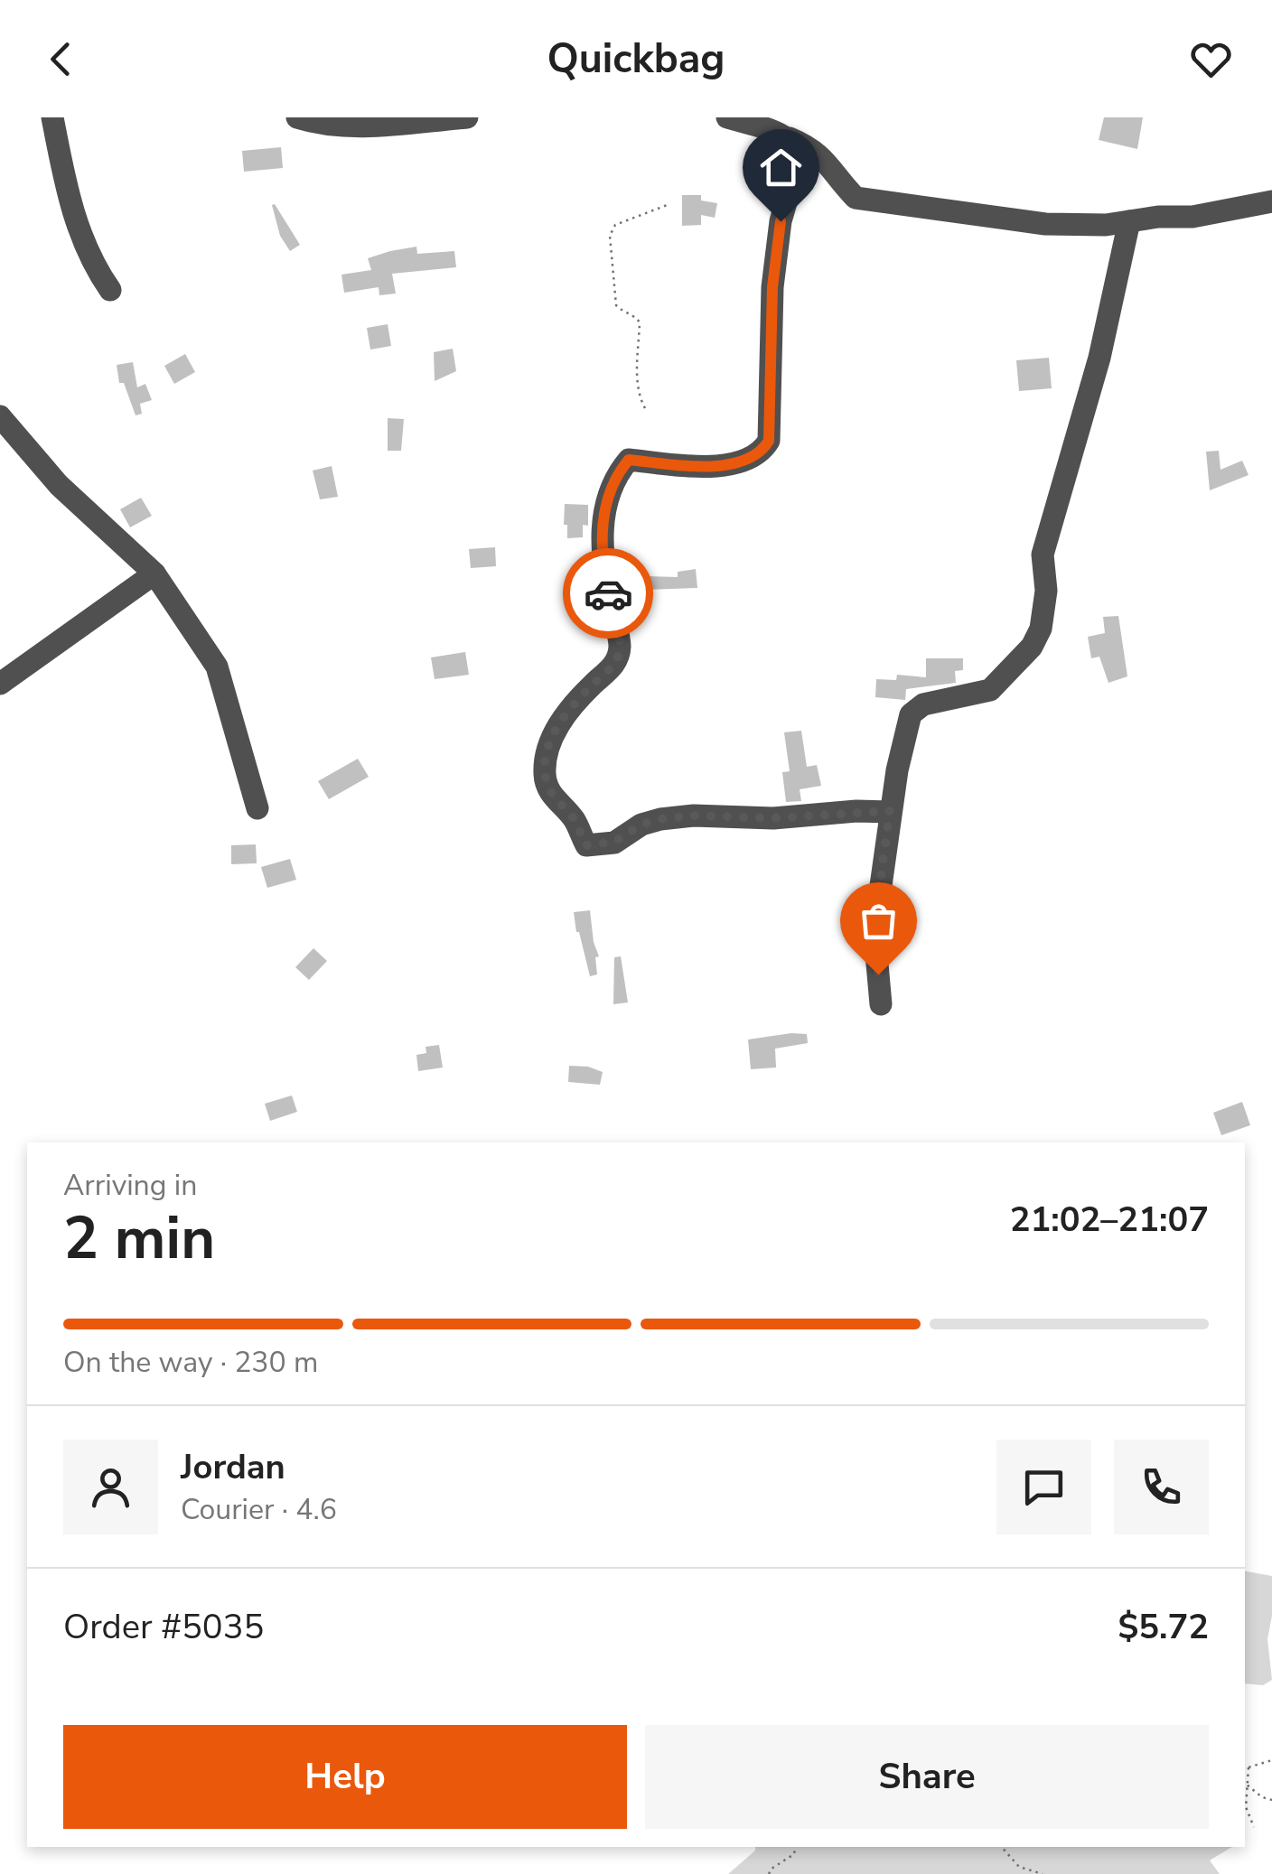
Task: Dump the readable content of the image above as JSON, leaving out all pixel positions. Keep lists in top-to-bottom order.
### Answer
{
  "page": {
    "header": "Quickbag",
    "heading": ["2 min", "Arriving in", "21:02–21:07"],
    "panel": [
      "Jordan",
      "Courier · 4.6",
      "Order #5035",
      "$5.72"
    ],
    "bar": "On the way · 230 m",
    "buttons": ["Help", "Share"]
  }
}
